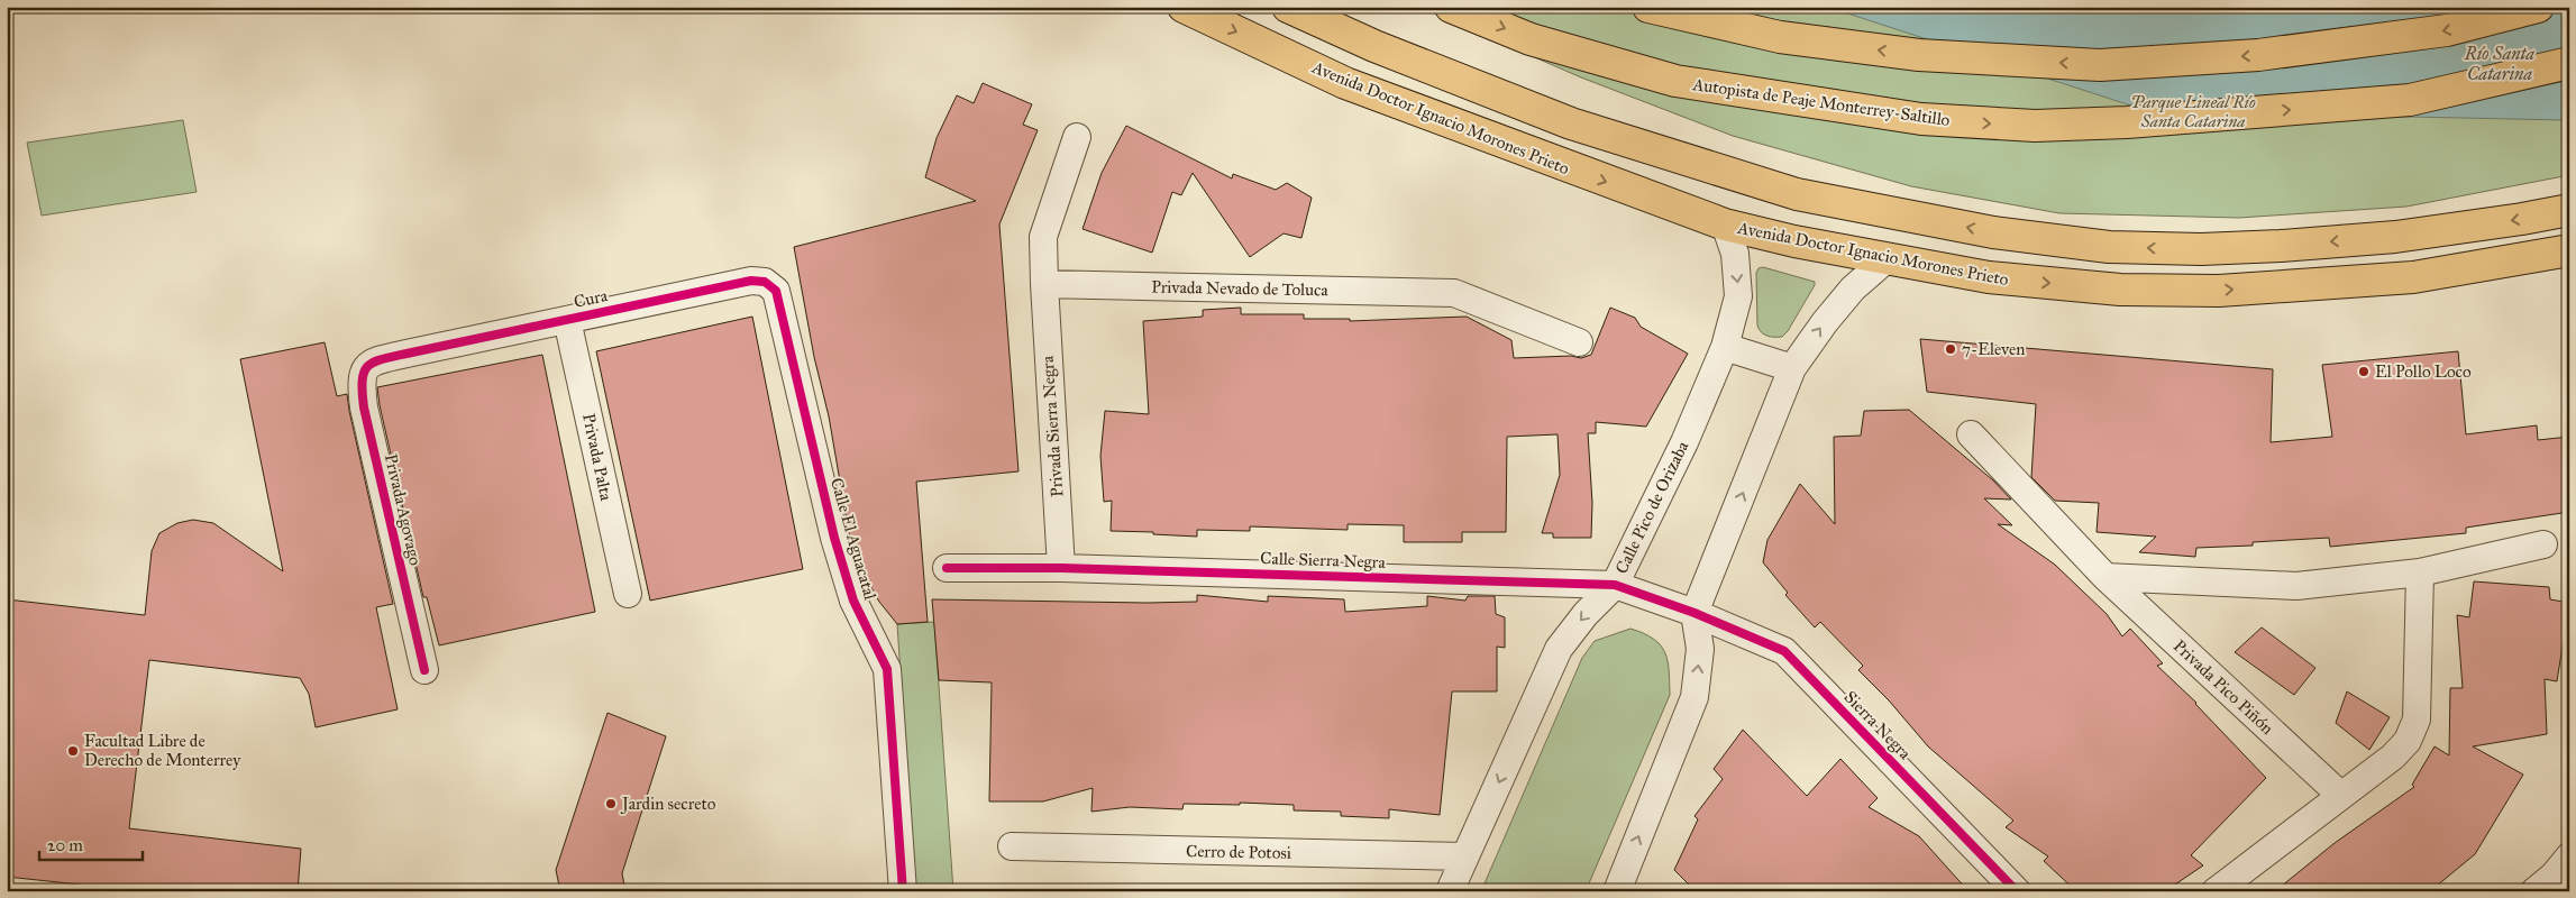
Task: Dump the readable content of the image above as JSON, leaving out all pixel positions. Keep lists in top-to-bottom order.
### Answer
{
  "streets": {
    "main road": ["Autopista de Peaje Monterrey-Saltillo", "Avenida Doctor Ignacio Morones Prieto"],
    "street": [
      "Privada Nevado de Toluca",
      "Cura",
      "Privada Sierra Negra",
      "Privada Palta",
      "Calle Pico de Orizaba",
      "Privada Agovago",
      "Calle El Aguacatal",
      "Calle Sierra Negra",
      "Privada Pico Piñón",
      "Sierra Negra",
      "Cerro de Potosi"
    ]
  },
  "crossings": [
    ["Avenida Doctor Ignacio Morones Prieto", "Calle Pico de Orizaba"],
    ["Privada Nevado de Toluca", "Privada Sierra Negra"],
    ["Cura", "Privada Palta"],
    ["Cura", "Privada Agovago"],
    ["Cura", "Calle El Aguacatal"],
    ["Privada Sierra Negra", "Calle Sierra Negra"],
    ["Calle Pico de Orizaba", "Calle Sierra Negra"],
    ["Calle Pico de Orizaba", "Cerro de Potosi"],
    ["Calle Sierra Negra", "Sierra Negra"]
  ],
  "water": ["Río Santa Catarina"],
  "parks": ["Parque Lineal Río Santa Catarina"],
  "places": [
    "7-Eleven",
    "El Pollo Loco",
    "Facultad Libre de Derecho de Monterrey",
    "Jardin secreto"
  ],
  "scale_bar": "20 m"
}
